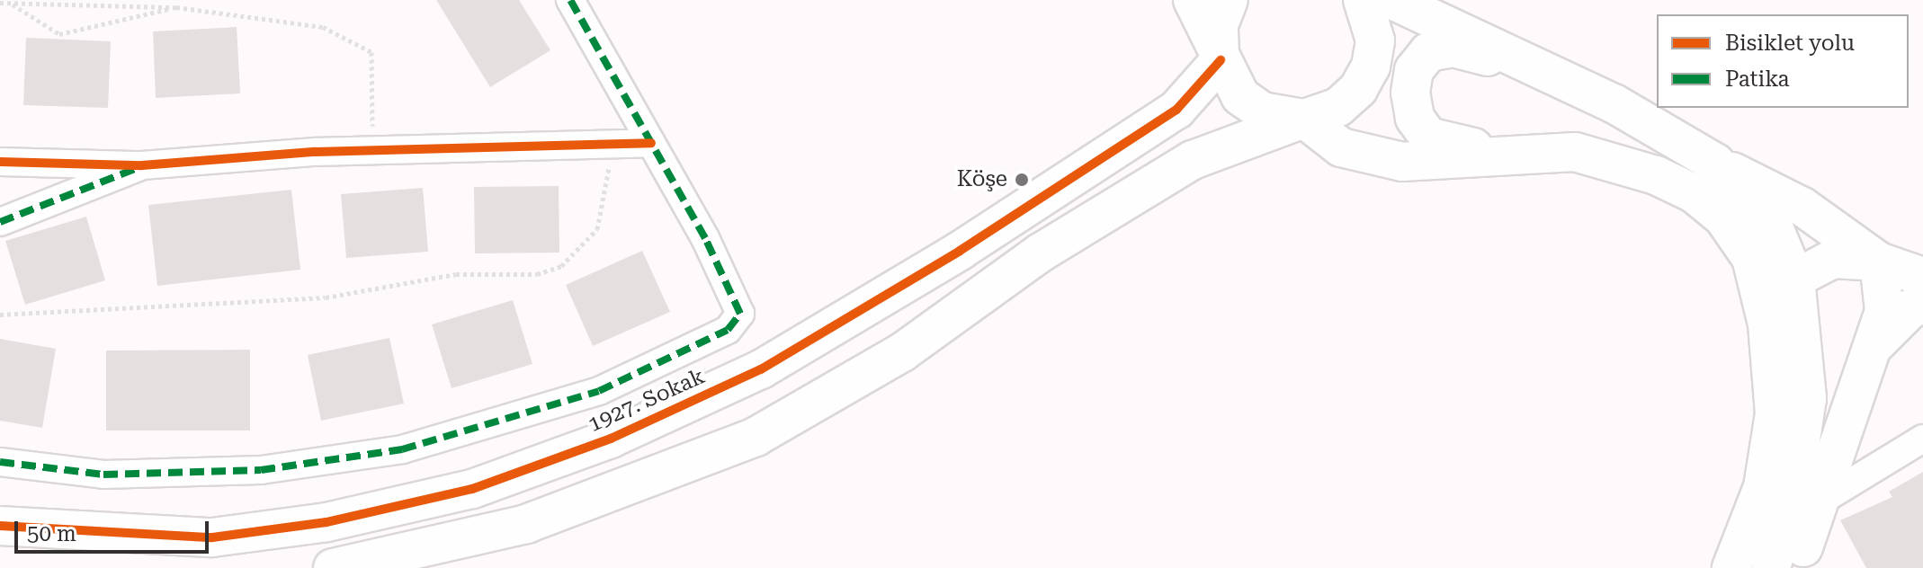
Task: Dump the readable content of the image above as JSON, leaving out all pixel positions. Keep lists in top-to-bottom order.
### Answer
{
  "streets": {
    "main road": ["1927. Sokak"]
  },
  "places": ["Köşe"],
  "legend": ["Bisiklet yolu", "Patika"],
  "scale_bar": "50 m"
}
